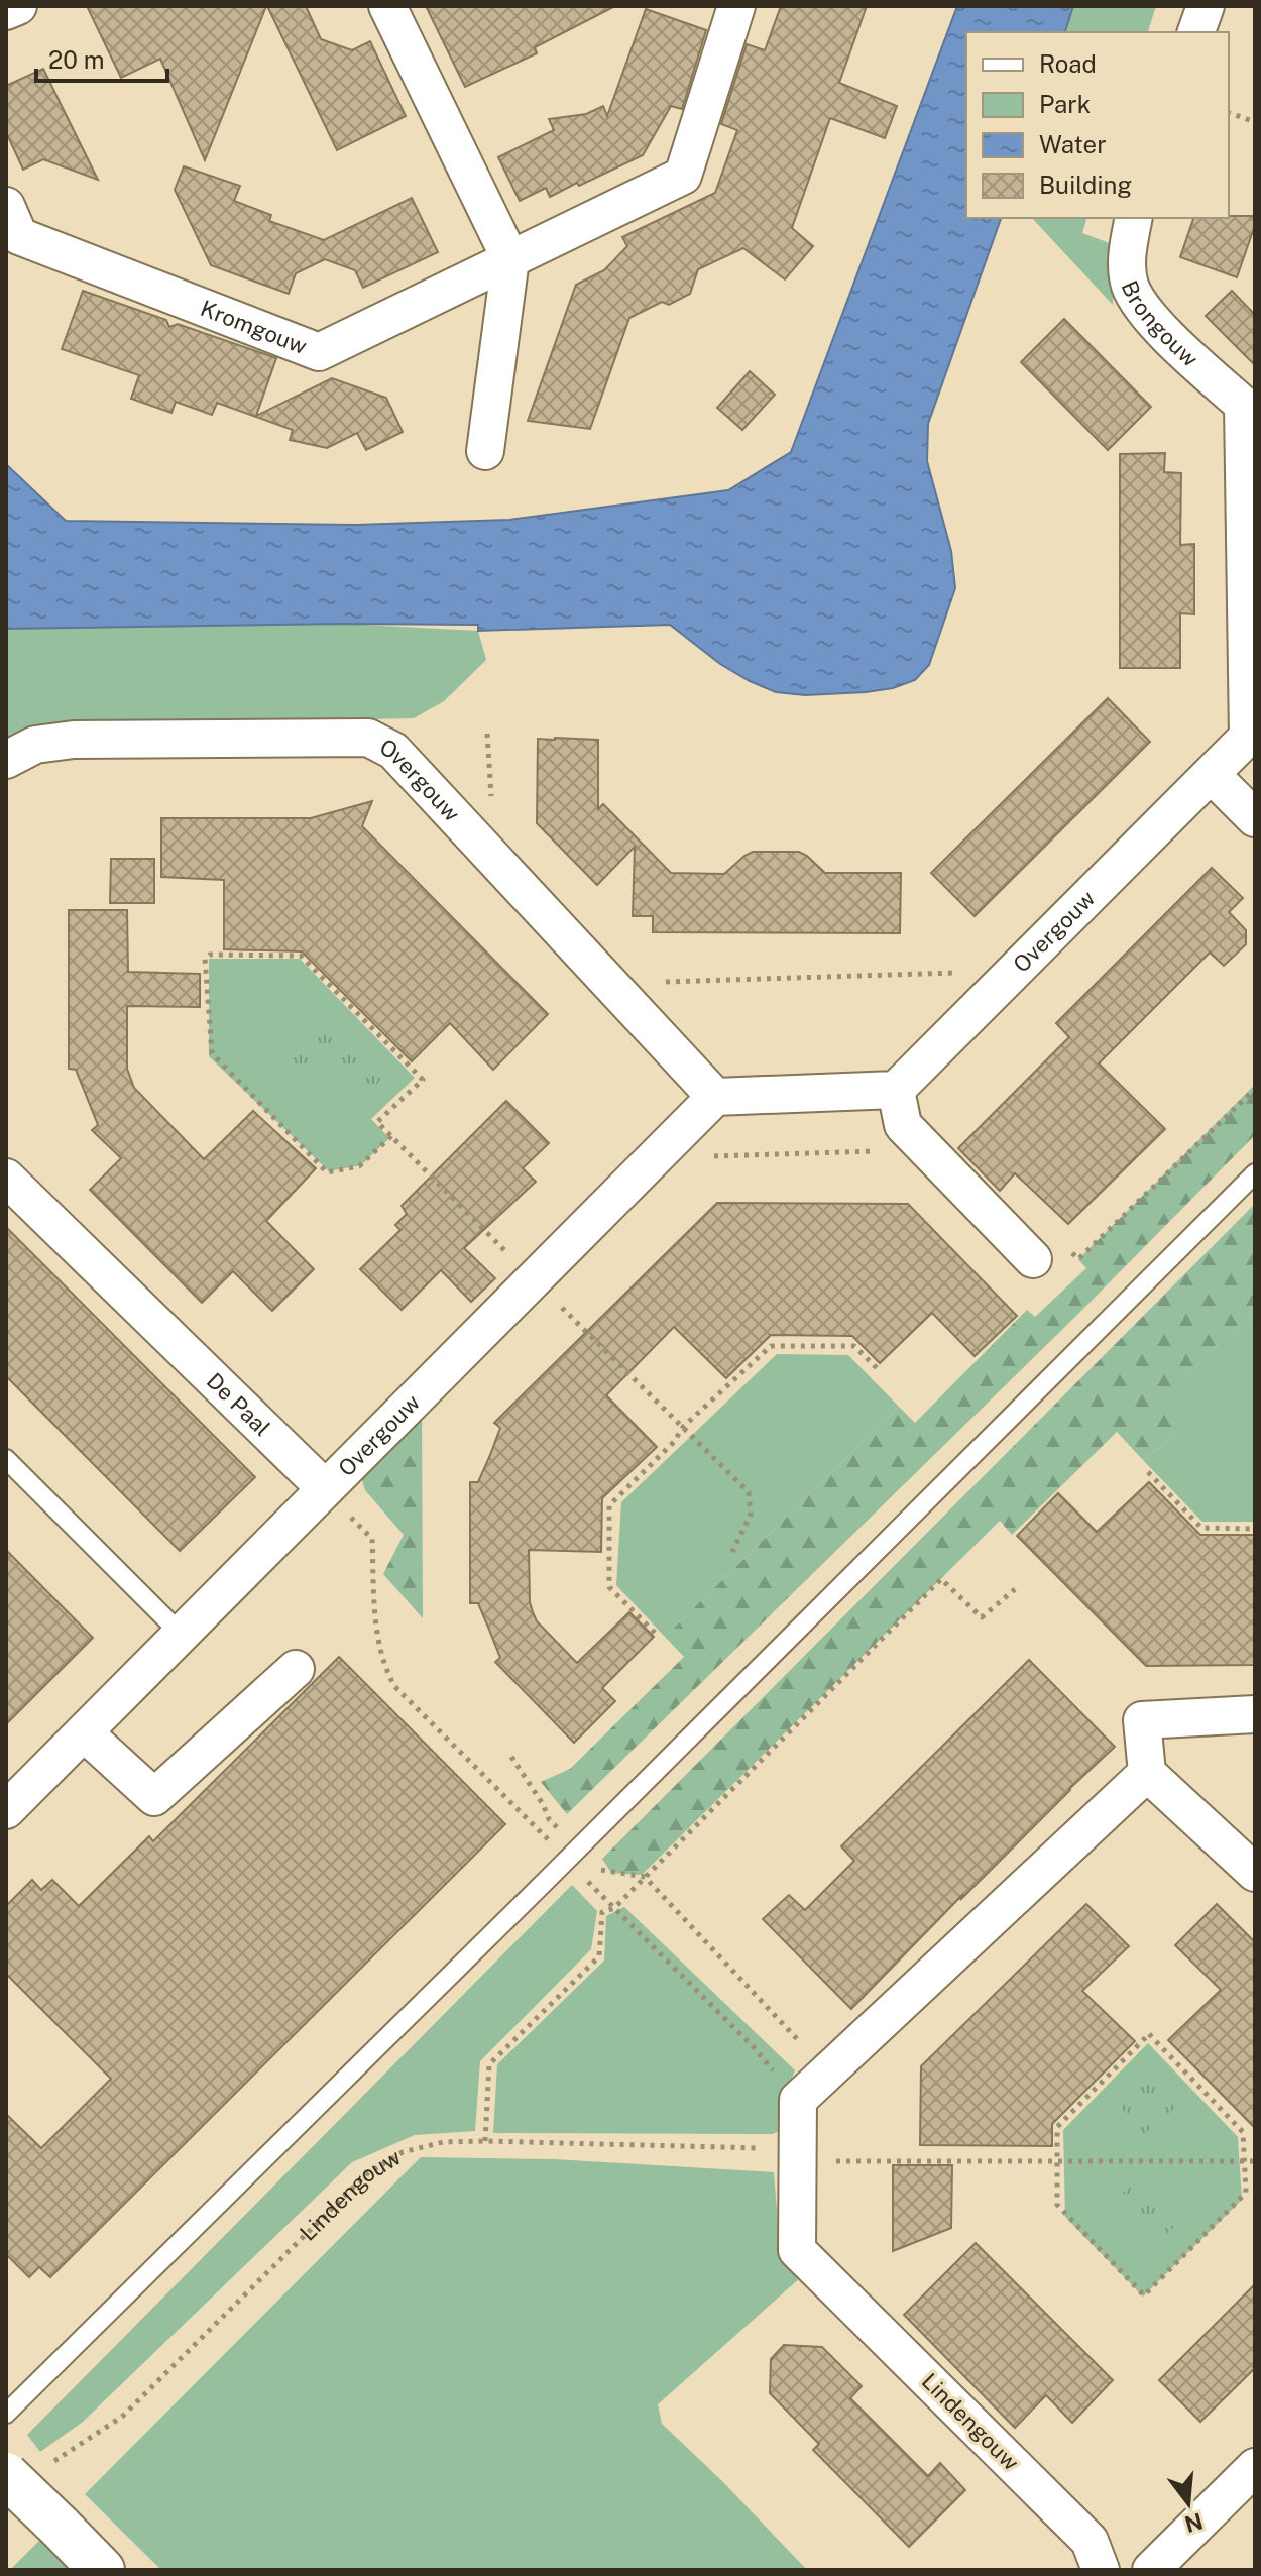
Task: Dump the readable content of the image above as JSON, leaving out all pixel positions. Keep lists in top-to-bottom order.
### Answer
{
  "streets": {
    "street": [
      "Brongouw",
      "Kromgouw",
      "Overgouw",
      "De Paal",
      "Lindengouw"
    ]
  },
  "crossings": [
    ["Brongouw", "Overgouw"],
    ["Overgouw", "De Paal"]
  ],
  "legend": [
    "Road",
    "Park",
    "Water",
    "Building"
  ],
  "scale_bar": "20 m",
  "north": "bottom"
}
